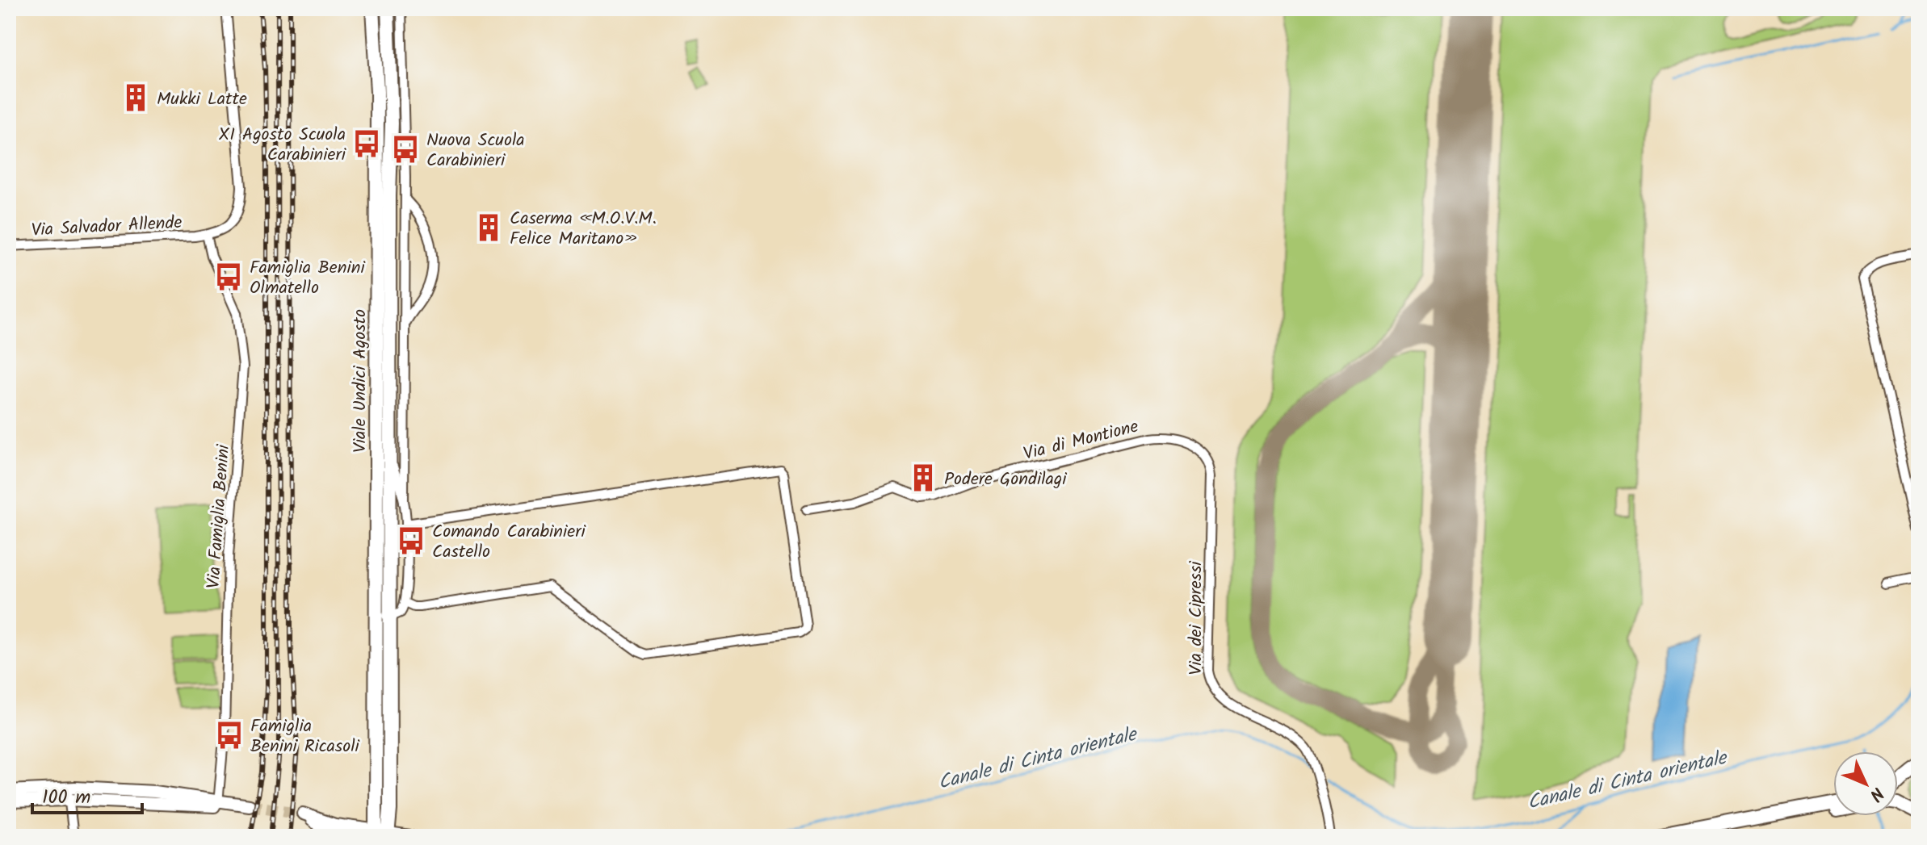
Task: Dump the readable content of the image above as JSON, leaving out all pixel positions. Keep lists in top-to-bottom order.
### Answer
{
  "streets": {
    "main road": ["Viale Undici Agosto"],
    "street": [
      "Via Salvador Allende",
      "Via di Montione",
      "Via Famiglia Benini",
      "Via dei Cipressi"
    ]
  },
  "crossings": [
    ["Via Salvador Allende", "Via Famiglia Benini"],
    ["Via di Montione", "Via dei Cipressi"]
  ],
  "water": ["Canale di Cinta orientale"],
  "places": {
    "building": ["Mukki Latte", "Caserma «M.O.V.M. Felice Maritano»", "Podere Gondilagi"],
    "bus stop": [
      "XI Agosto Scuola Carabinieri",
      "Nuova Scuola Carabinieri",
      "Famiglia Benini Olmatello",
      "Comando Carabinieri Castello",
      "Famiglia Benini Ricasoli"
    ]
  },
  "scale_bar": "100 m",
  "north": "bottom right"
}
